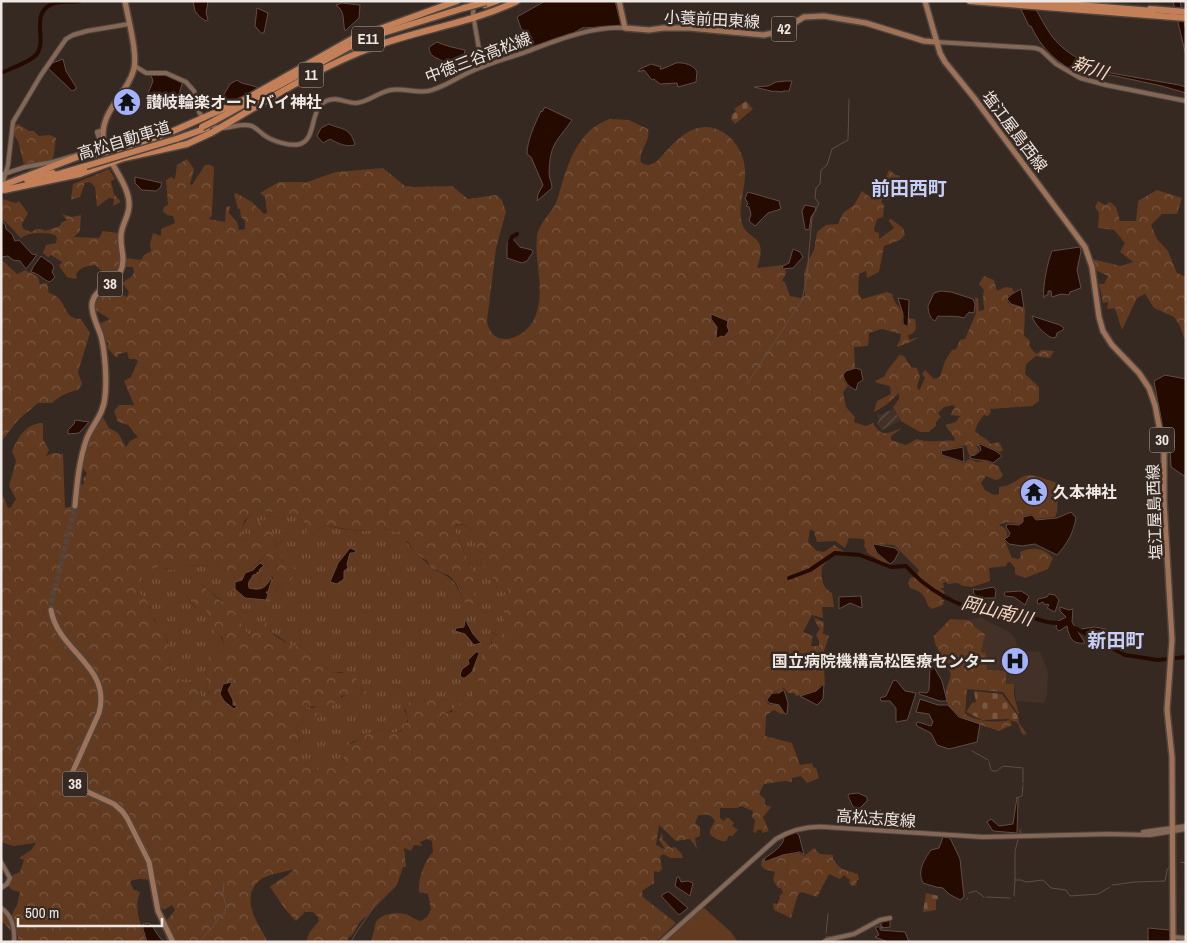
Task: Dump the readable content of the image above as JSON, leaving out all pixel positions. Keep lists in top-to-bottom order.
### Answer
{
  "streets": {
    "highway": ["E11", "11", "高松自動車道"],
    "main road": [
      "小蓑前田東線",
      "42",
      "中徳三谷高松線",
      "塩江屋島西線",
      "38",
      "30",
      "高松志度線"
    ]
  },
  "crossings": [
    ["小蓑前田東線", "中徳三谷高松線"],
    ["小蓑前田東線", "塩江屋島西線"],
    ["中徳三谷高松線", "11"],
    ["中徳三谷高松線", "高松自動車道"],
    ["11", "高松自動車道"],
    ["11", "38"],
    ["塩江屋島西線", "高松志度線"]
  ],
  "districts": ["前田西町", "新田町"],
  "water": ["新川", "岡山南川"],
  "places": {
    "temple": ["讃岐輪楽オートバイ神社", "久本神社"],
    "hospital": ["国立病院機構高松医療センター"]
  },
  "scale_bar": "500 m"
}
